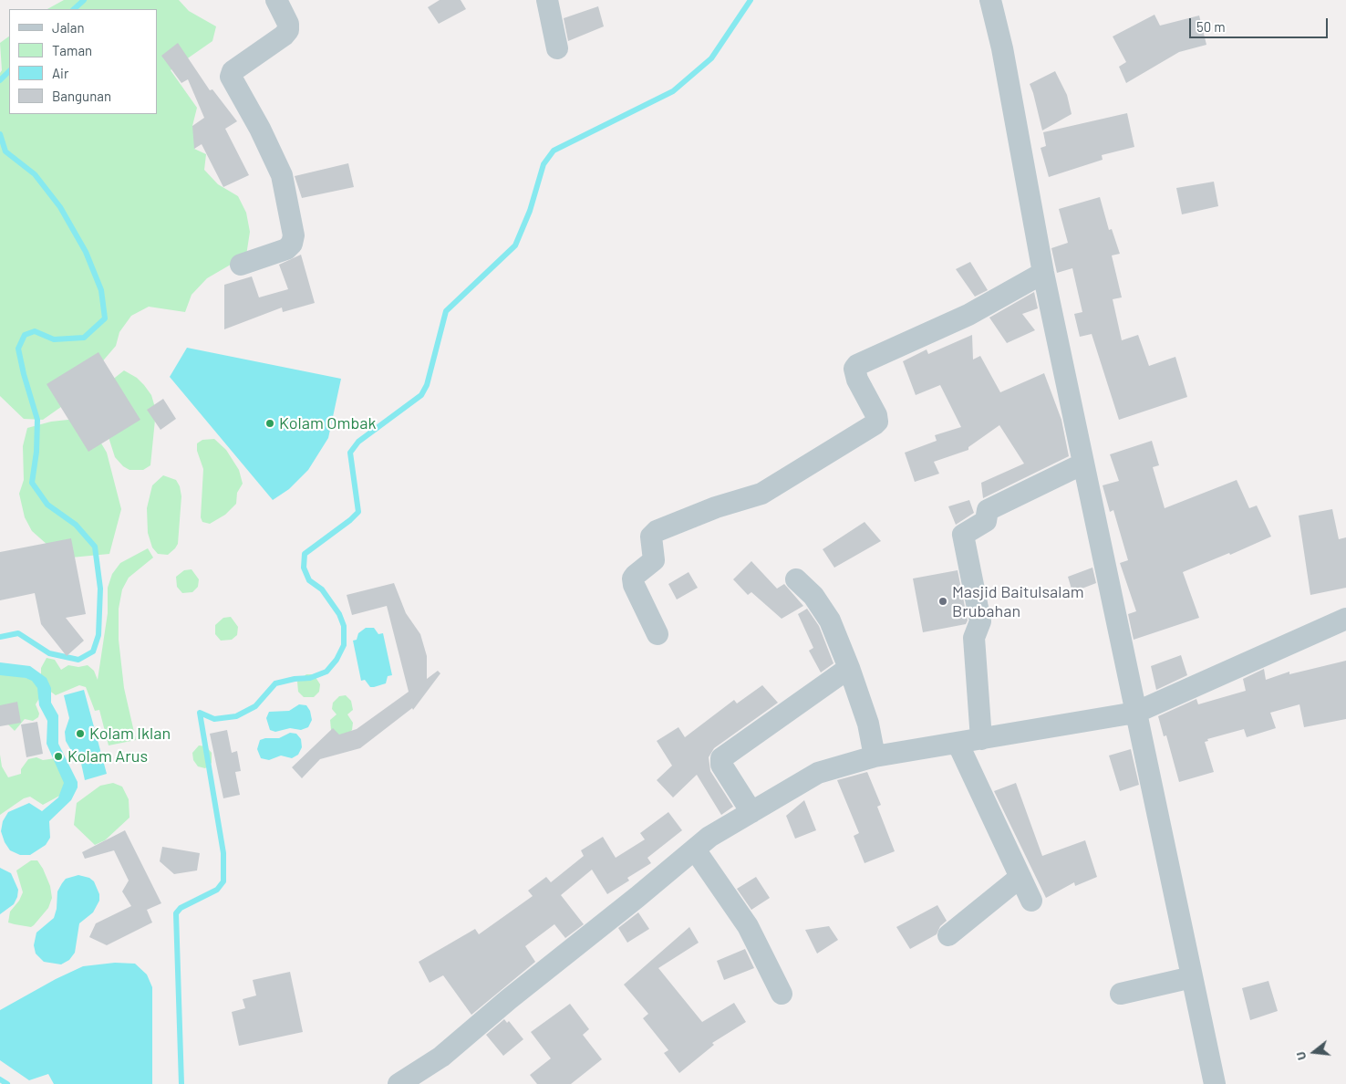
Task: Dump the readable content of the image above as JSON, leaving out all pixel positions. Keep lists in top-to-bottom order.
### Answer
{
  "places": [
    "Kolam Ombak",
    "Masjid Baitulsalam Brubahan",
    "Kolam Iklan",
    "Kolam Arus"
  ],
  "legend": [
    "Jalan",
    "Taman",
    "Air",
    "Bangunan"
  ],
  "scale_bar": "50 m",
  "north": "left"
}
